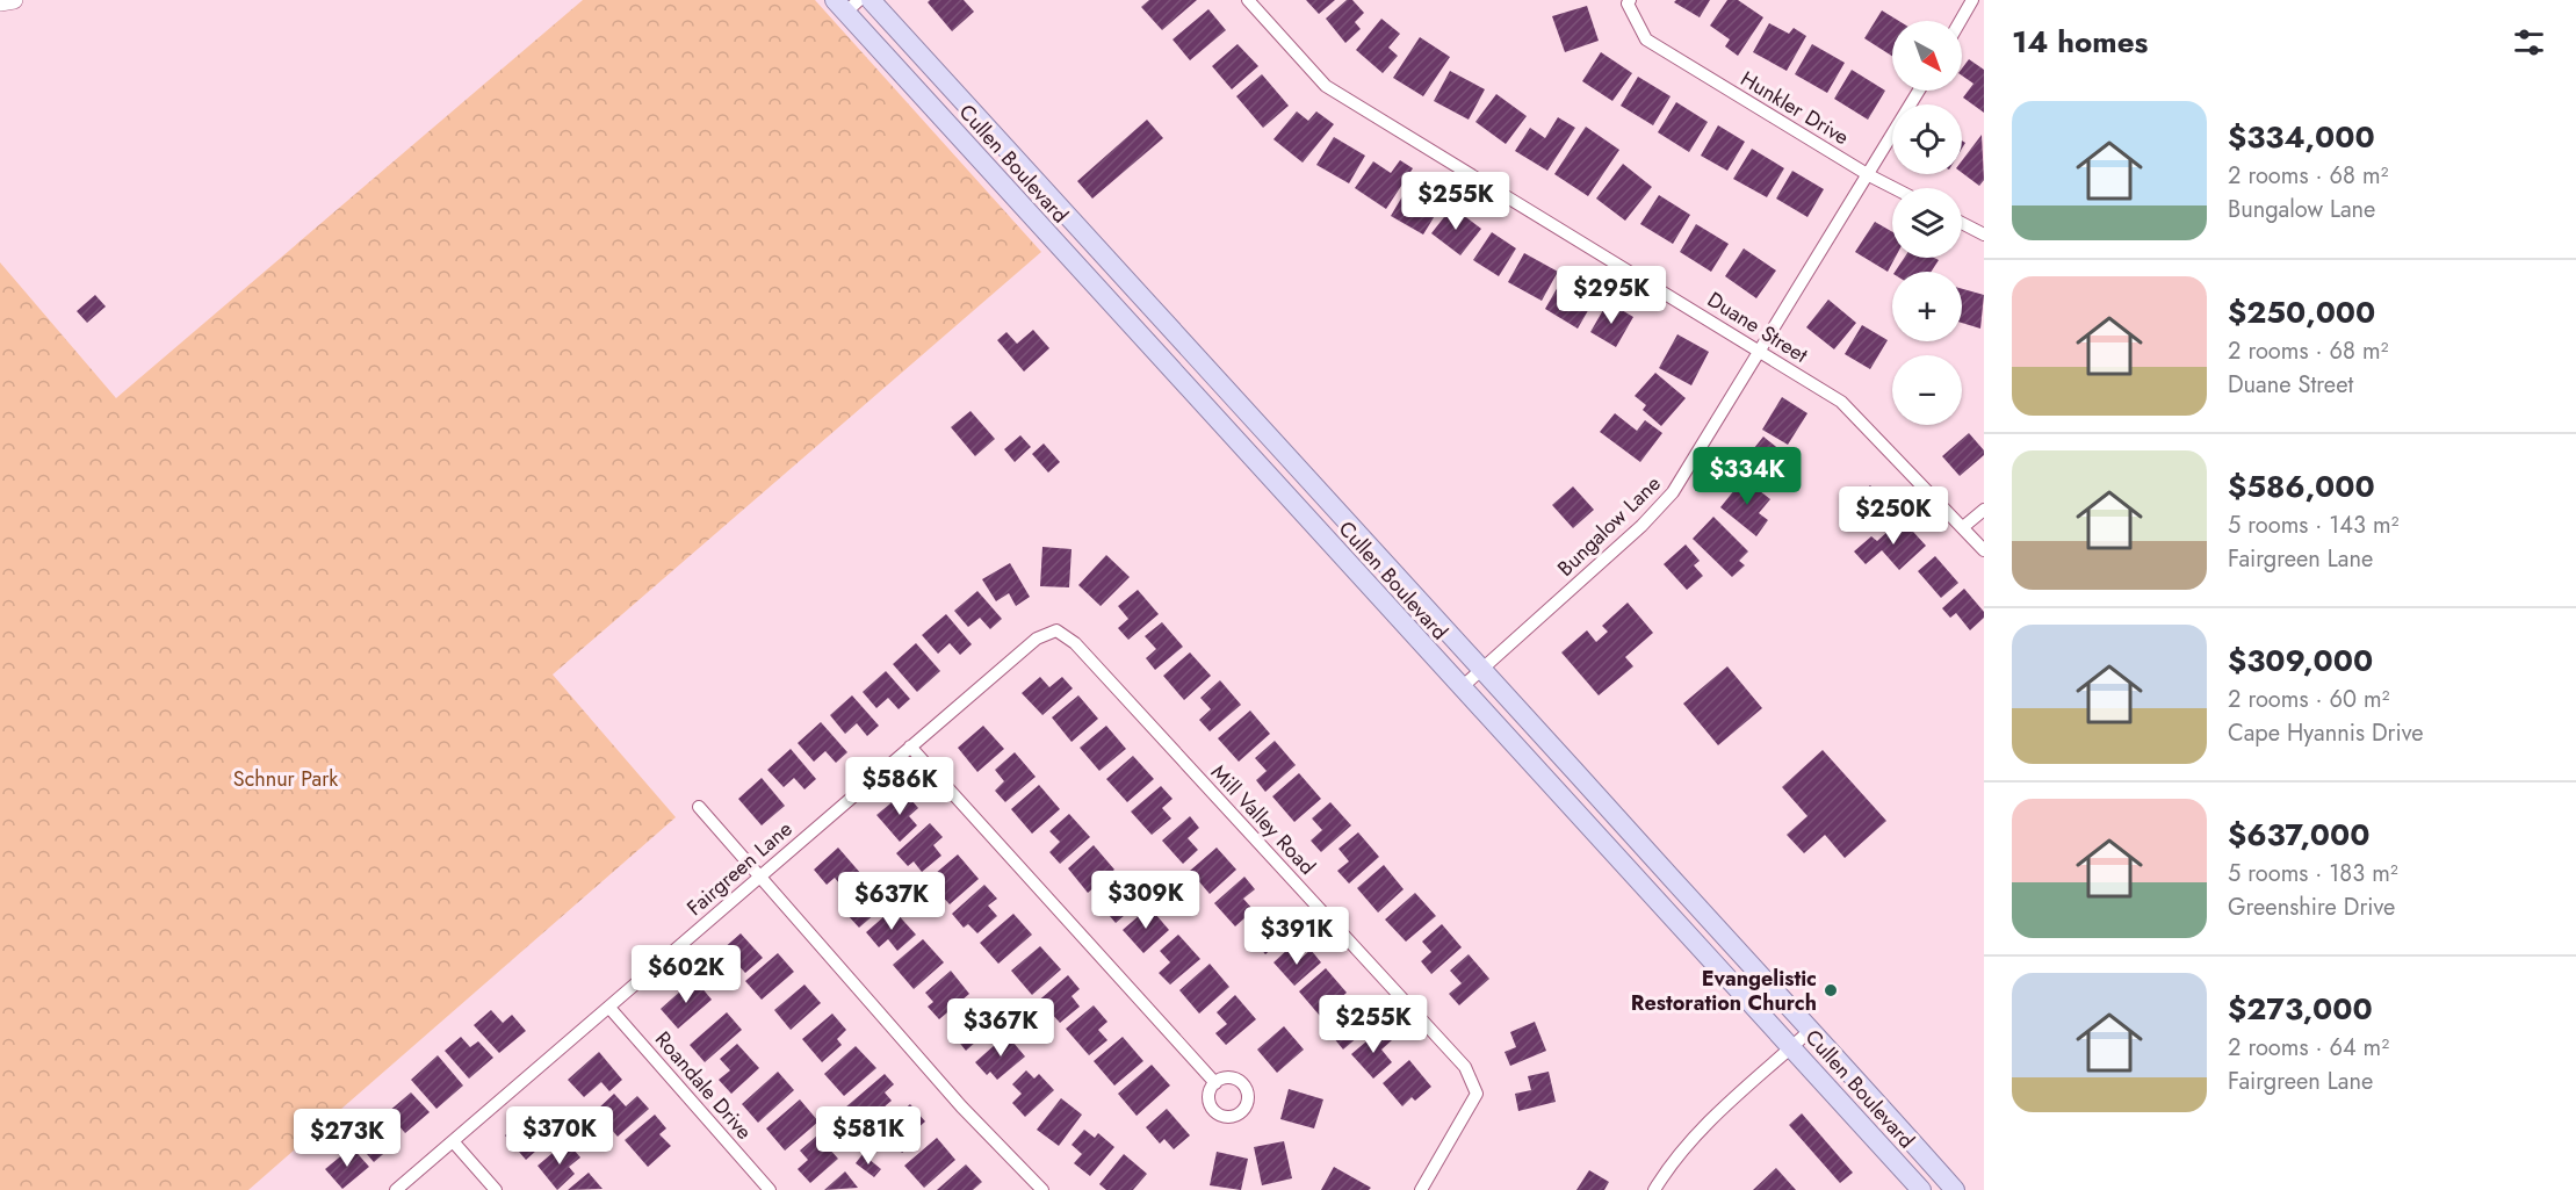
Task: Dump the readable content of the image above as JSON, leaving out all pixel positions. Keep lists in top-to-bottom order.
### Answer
{
  "streets": {
    "main road": ["Cullen Boulevard"],
    "street": [
      "Hunkler Drive",
      "Duane Street",
      "Bungalow Lane",
      "Mill Valley Road",
      "Fairgreen Lane",
      "Roandale Drive"
    ]
  },
  "crossings": [
    ["Hunkler Drive", "Bungalow Lane"],
    ["Cullen Boulevard", "Bungalow Lane"],
    ["Duane Street", "Bungalow Lane"],
    ["Mill Valley Road", "Fairgreen Lane"],
    ["Fairgreen Lane", "Roandale Drive"]
  ],
  "parks": ["Schnur Park"],
  "places": ["Evangelistic Restoration Church"],
  "north": "bottom right",
  "page": {
    "heading": "14 homes",
    "map_buttons": ["+", "−"],
    "list": [
      {
        "name": "$334,000",
        "note": "2 rooms · 68 m² · Bungalow Lane"
      },
      {
        "name": "$250,000",
        "note": "2 rooms · 68 m² · Duane Street"
      },
      {
        "name": "$586,000",
        "note": "5 rooms · 143 m² · Fairgreen Lane"
      },
      {
        "name": "$309,000",
        "note": "2 rooms · 60 m² · Cape Hyannis Drive"
      },
      {
        "name": "$637,000",
        "note": "5 rooms · 183 m² · Greenshire Drive"
      },
      {
        "name": "$273,000",
        "note": "2 rooms · 64 m² · Fairgreen Lane"
      }
    ],
    "price": [
      "$255K",
      "$295K",
      "$334K",
      "$250K",
      "$586K",
      "$309K",
      "$637K",
      "$391K",
      "$602K",
      "$255K",
      "$367K",
      "$370K",
      "$581K",
      "$273K"
    ]
  }
}
